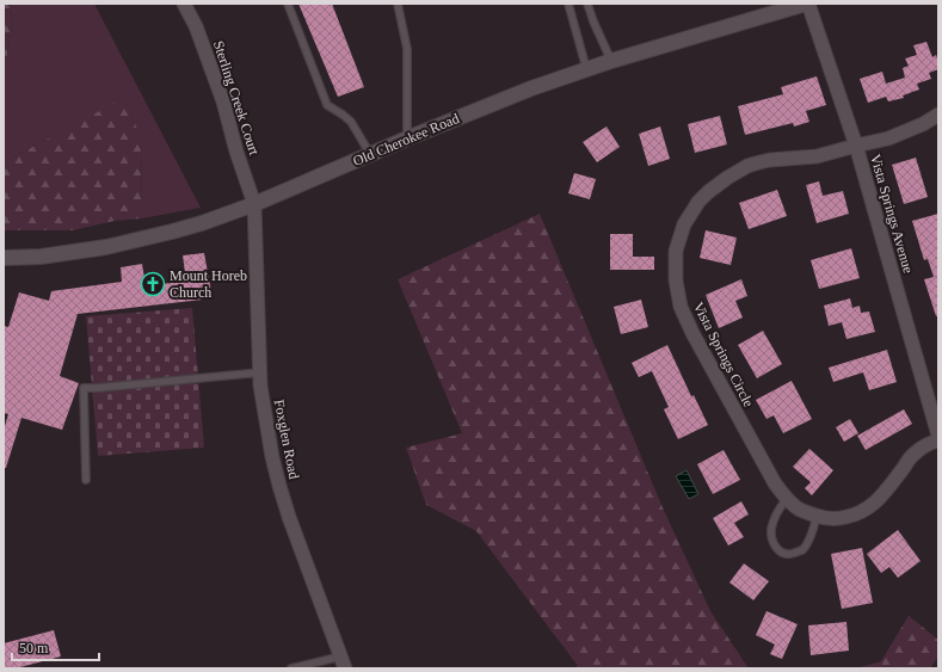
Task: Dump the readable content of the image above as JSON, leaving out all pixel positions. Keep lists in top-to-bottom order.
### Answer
{
  "streets": {
    "street": [
      "Sterling Creek Court",
      "Old Cherokee Road",
      "Vista Springs Avenue",
      "Vista Springs Circle",
      "Foxglen Road"
    ]
  },
  "crossings": [
    ["Sterling Creek Court", "Old Cherokee Road"],
    ["Sterling Creek Court", "Foxglen Road"],
    ["Old Cherokee Road", "Vista Springs Avenue"],
    ["Old Cherokee Road", "Foxglen Road"],
    ["Vista Springs Avenue", "Vista Springs Circle"]
  ],
  "places": {
    "church": ["Mount Horeb Church"]
  },
  "scale_bar": "50 m"
}
